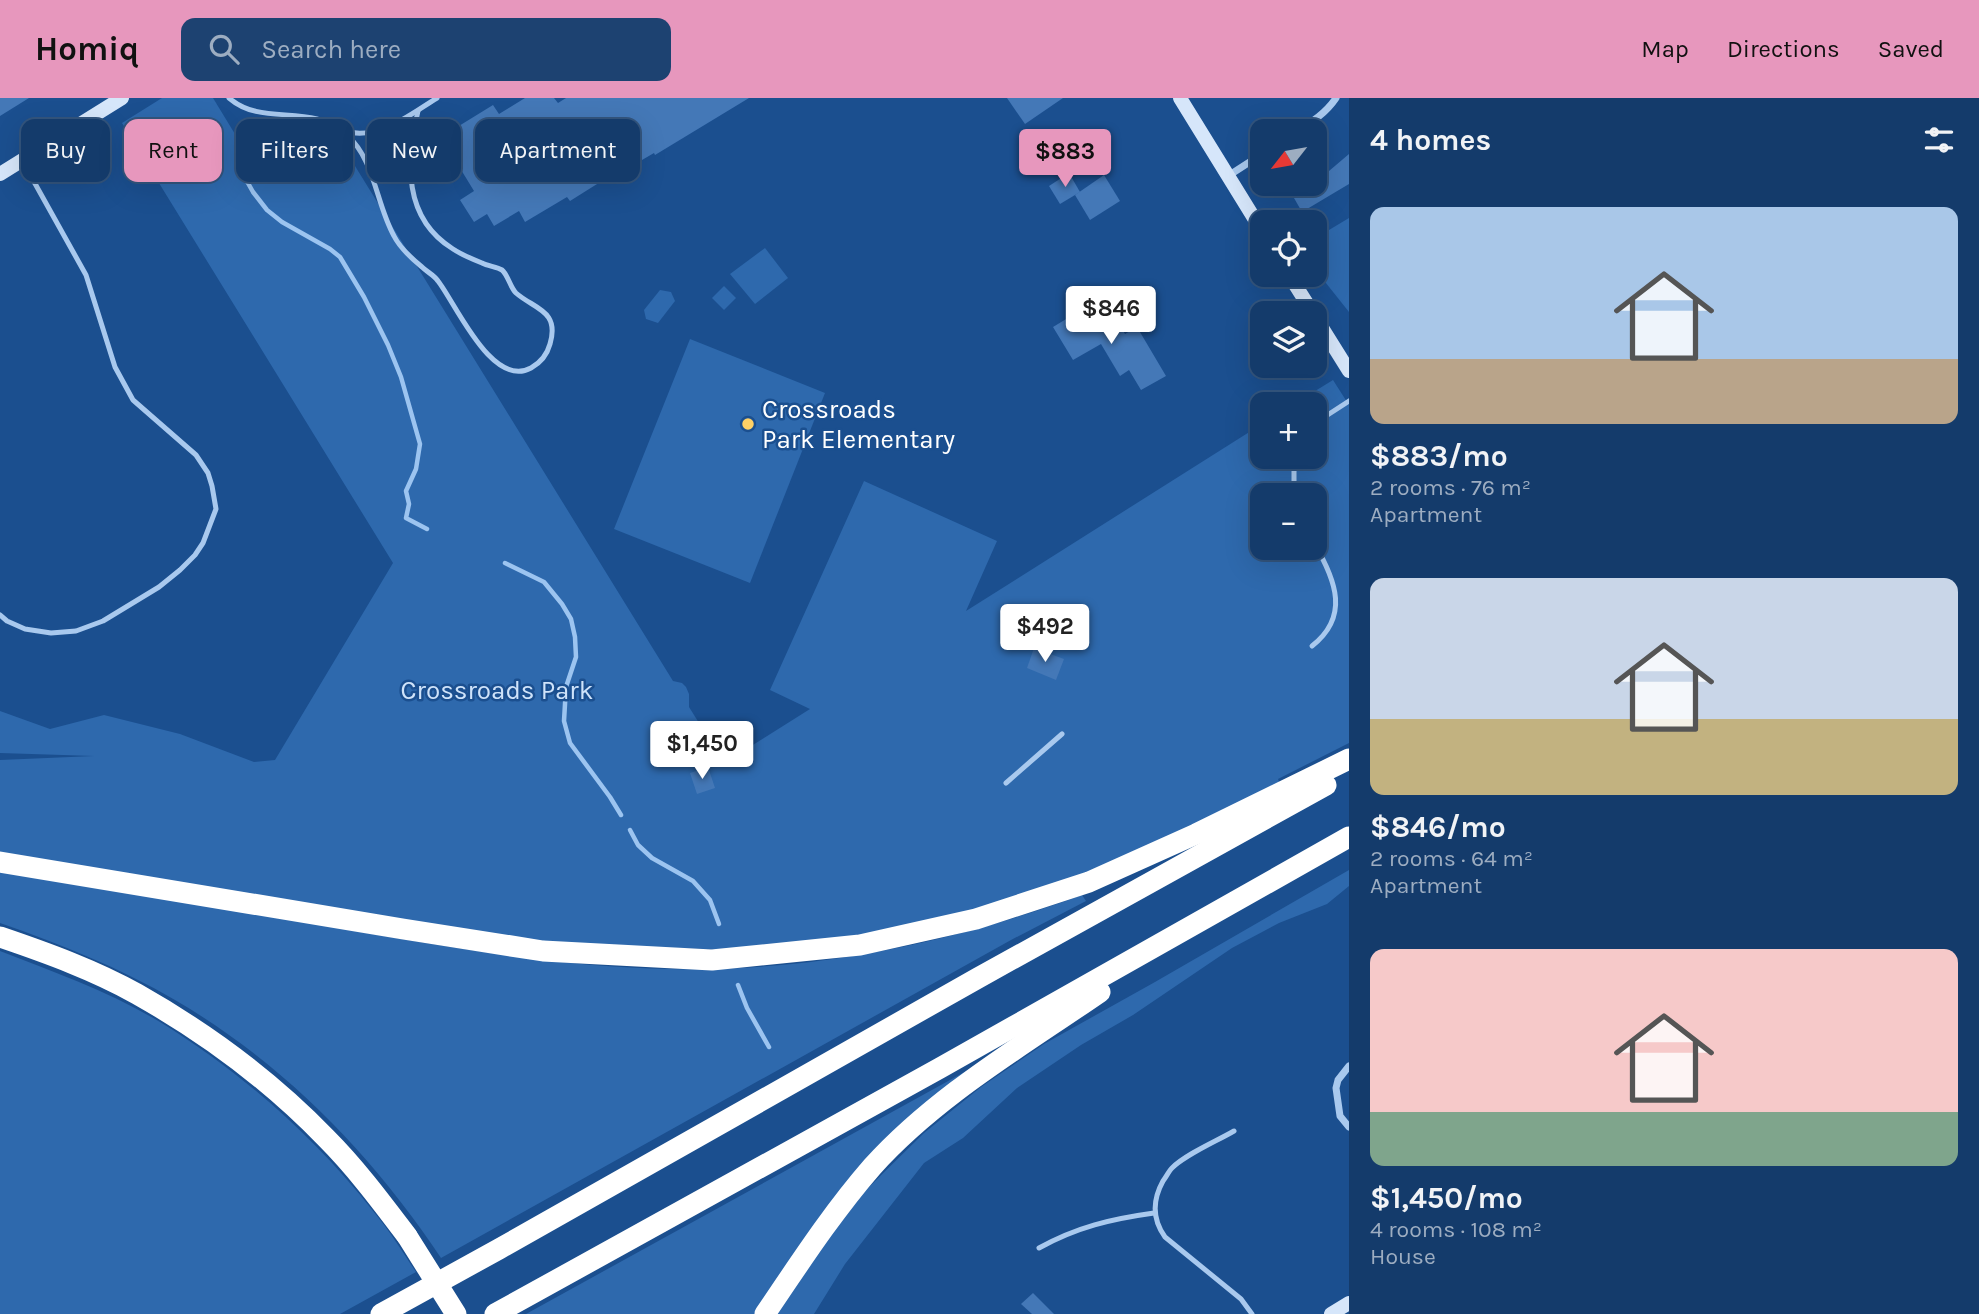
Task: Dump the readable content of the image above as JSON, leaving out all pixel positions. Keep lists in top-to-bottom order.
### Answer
{
  "parks": ["Crossroads Park"],
  "places": ["Crossroads Park Elementary"],
  "north": "bottom left",
  "page": {
    "header": "Homiq",
    "search": "Search here",
    "nav": ["Map", "Directions", "Saved"],
    "heading": "4 homes",
    "map_buttons": ["+", "−"],
    "chip": [
      "Buy",
      "Rent",
      "Filters",
      "New",
      "Apartment"
    ],
    "price": [
      "$883",
      "$846",
      "$492",
      "$1,450"
    ],
    "list": [
      {
        "name": "$883/mo",
        "note": "2 rooms · 76 m² · Apartment"
      },
      {
        "name": "$846/mo",
        "note": "2 rooms · 64 m² · Apartment"
      },
      {
        "name": "$1,450/mo",
        "note": "4 rooms · 108 m² · House"
      }
    ]
  }
}
